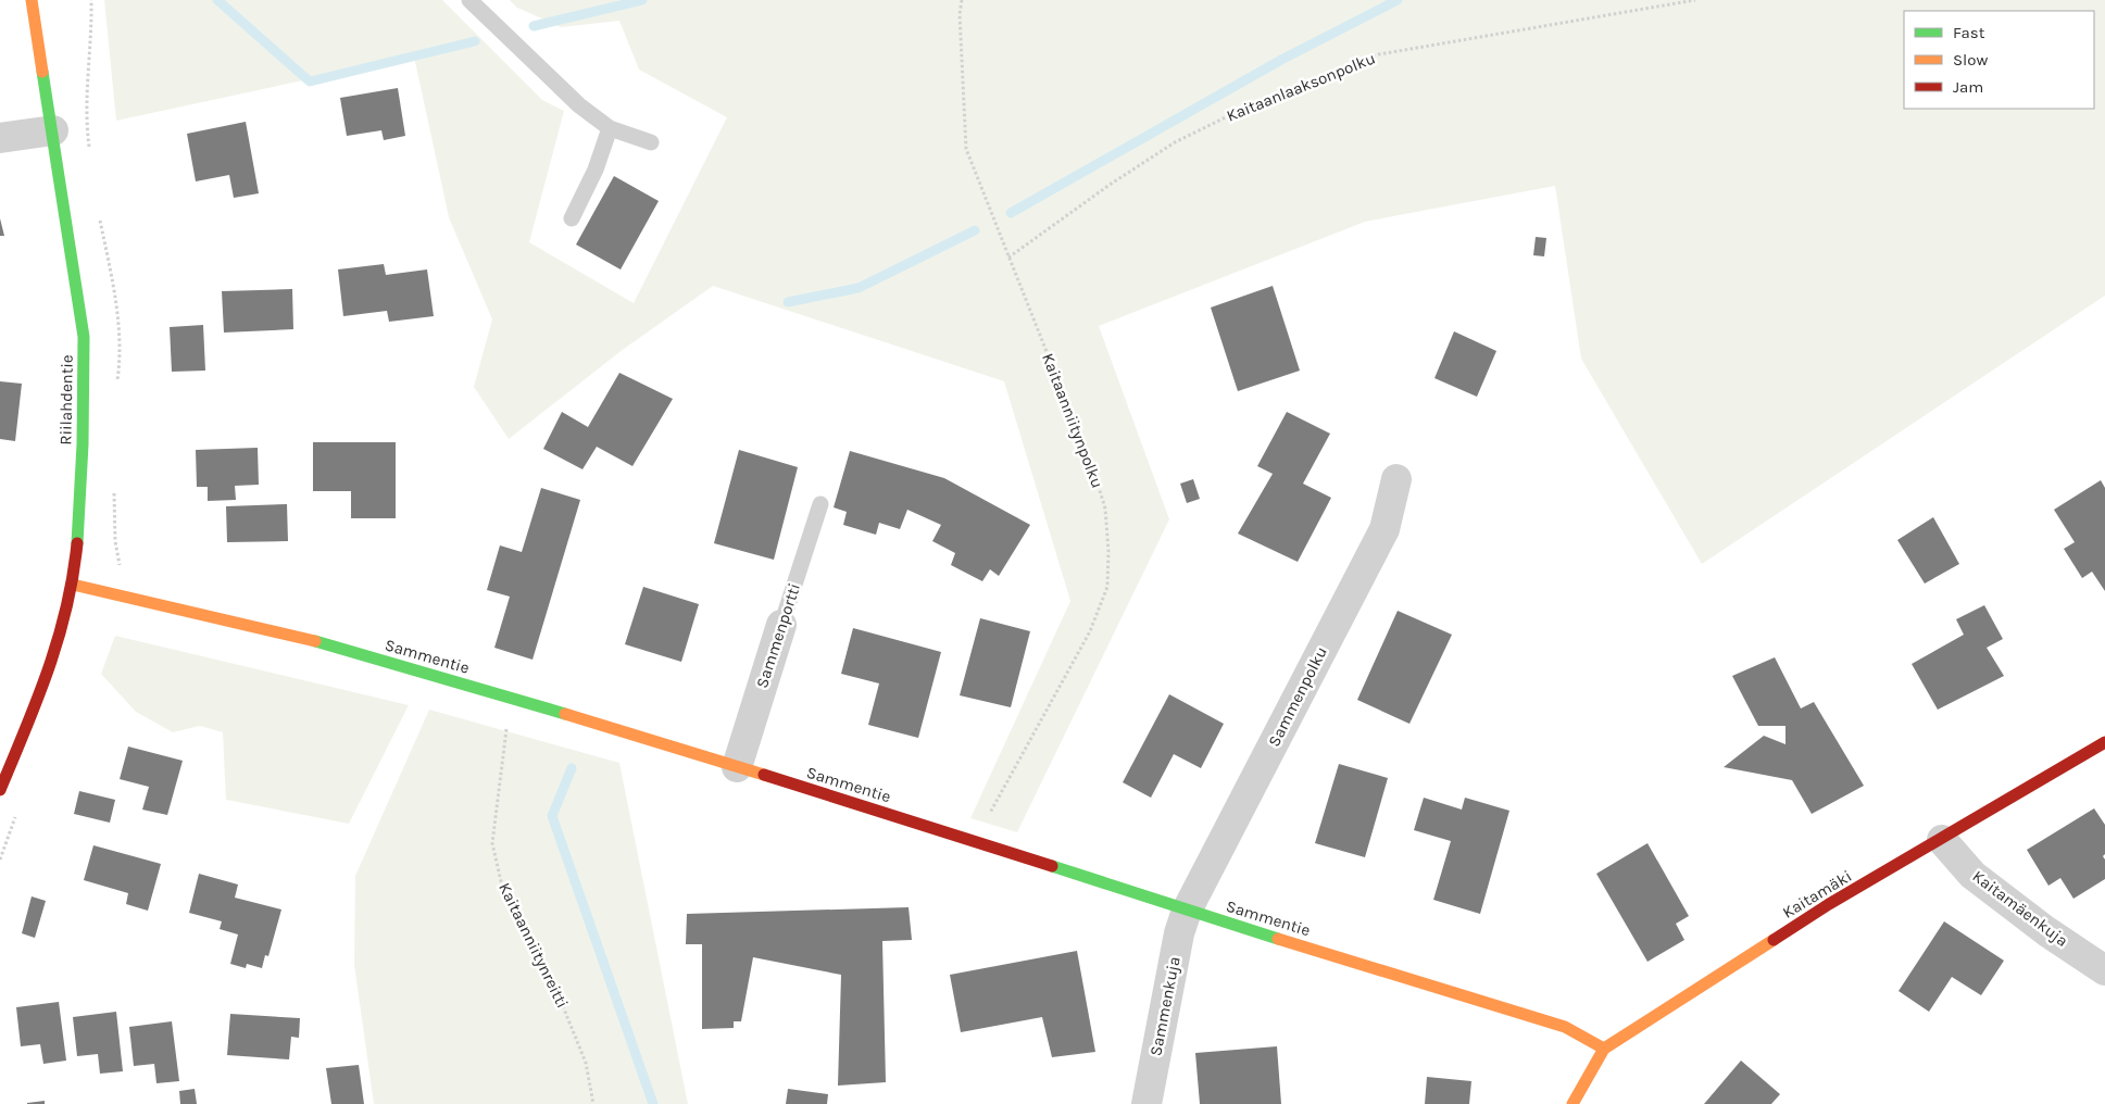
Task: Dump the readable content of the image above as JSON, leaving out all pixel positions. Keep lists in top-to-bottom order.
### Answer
{
  "streets": {
    "street": [
      "Riilahdentie",
      "Sammenportti",
      "Sammentie",
      "Sammenpolku",
      "Kaitamäki",
      "Kaitamäenkuja",
      "Sammenkuja"
    ],
    "path": ["Kaitaanlaaksonpolku", "Kaitaanniitynpolku", "Kaitaanniitynreitti"]
  },
  "crossings": [
    ["Kaitaanlaaksonpolku", "Kaitaanniitynpolku"],
    ["Riilahdentie", "Sammentie"],
    ["Sammenportti", "Sammentie"],
    ["Sammentie", "Sammenpolku"],
    ["Sammentie", "Kaitamäki"],
    ["Sammentie", "Sammenkuja"],
    ["Sammenpolku", "Sammenkuja"],
    ["Kaitamäki", "Kaitamäenkuja"]
  ],
  "legend": ["Fast", "Slow", "Jam"]
}
